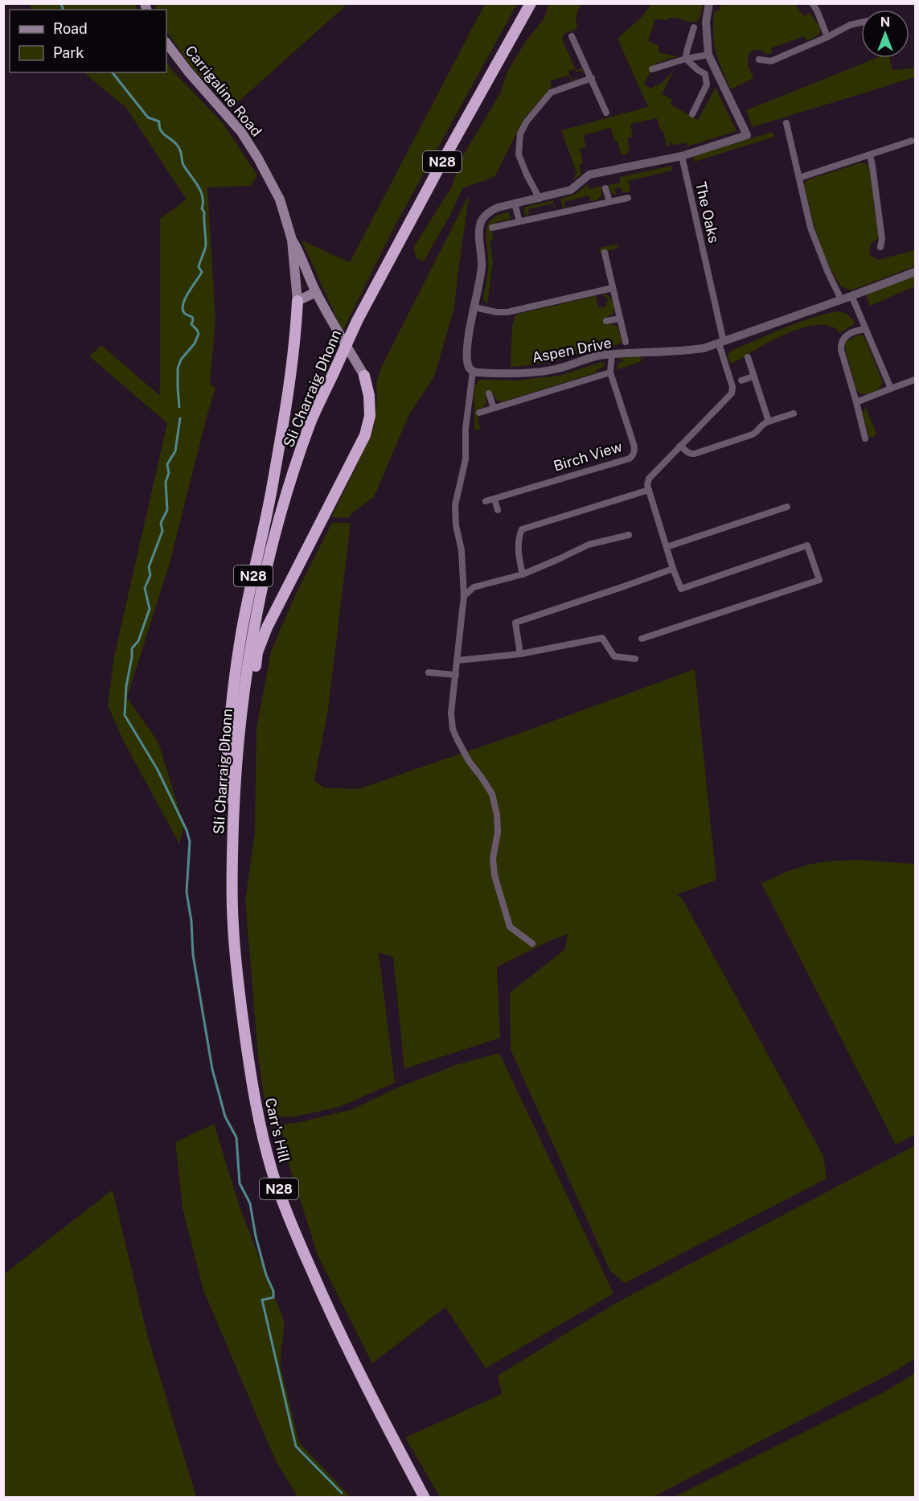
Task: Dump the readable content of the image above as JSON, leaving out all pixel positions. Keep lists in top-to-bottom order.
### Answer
{
  "streets": {
    "highway": ["N28", "Sli Charraig Dhonn", "Carr's Hill"],
    "main road": ["Carrigaline Road"],
    "street": ["The Oaks", "Aspen Drive", "Birch View"]
  },
  "crossings": [
    ["Carrigaline Road", "N28"],
    ["N28", "Sli Charraig Dhonn"],
    ["N28", "Carr's Hill"],
    ["The Oaks", "Aspen Drive"],
    ["Aspen Drive", "Birch View"],
    ["Sli Charraig Dhonn", "Carr's Hill"]
  ],
  "legend": ["Road", "Park"],
  "north": "top"
}
